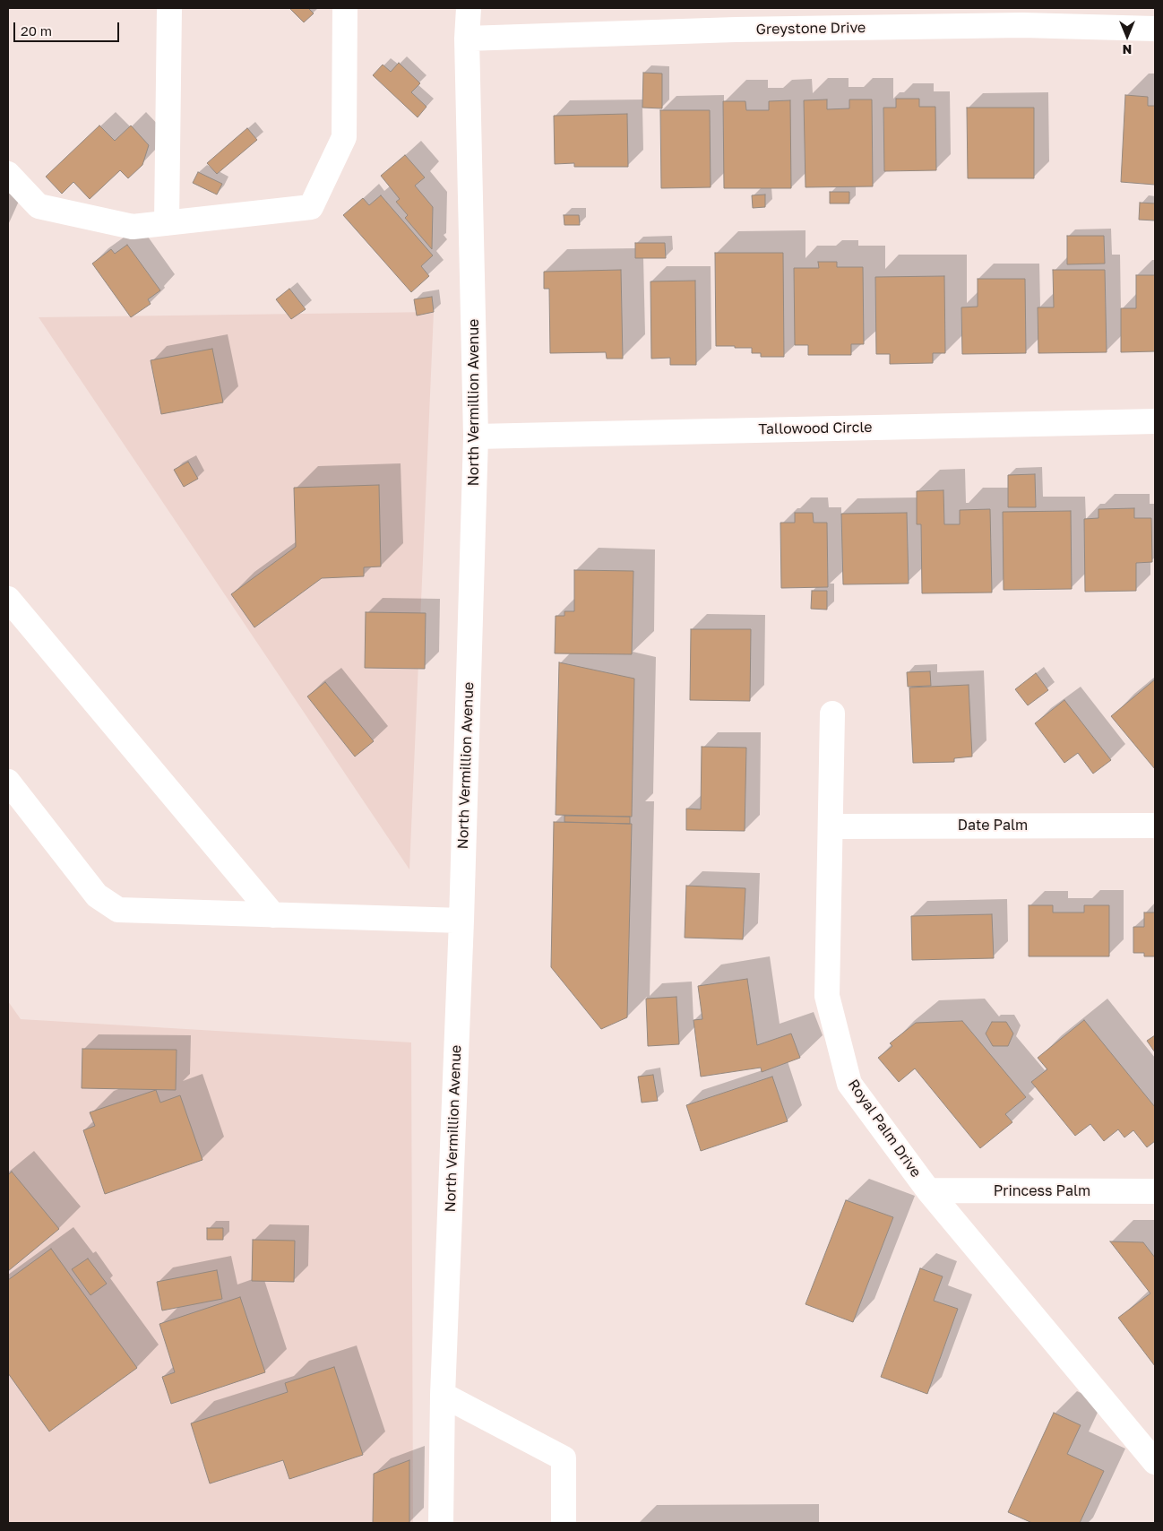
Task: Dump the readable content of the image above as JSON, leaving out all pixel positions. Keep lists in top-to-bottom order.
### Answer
{
  "streets": {
    "street": [
      "Greystone Drive",
      "North Vermillion Avenue",
      "Tallowood Circle",
      "Date Palm",
      "Royal Palm Drive",
      "Princess Palm"
    ]
  },
  "crossings": [
    ["Greystone Drive", "North Vermillion Avenue"],
    ["North Vermillion Avenue", "Tallowood Circle"],
    ["Date Palm", "Royal Palm Drive"],
    ["Royal Palm Drive", "Princess Palm"]
  ],
  "scale_bar": "20 m",
  "north": "bottom"
}
